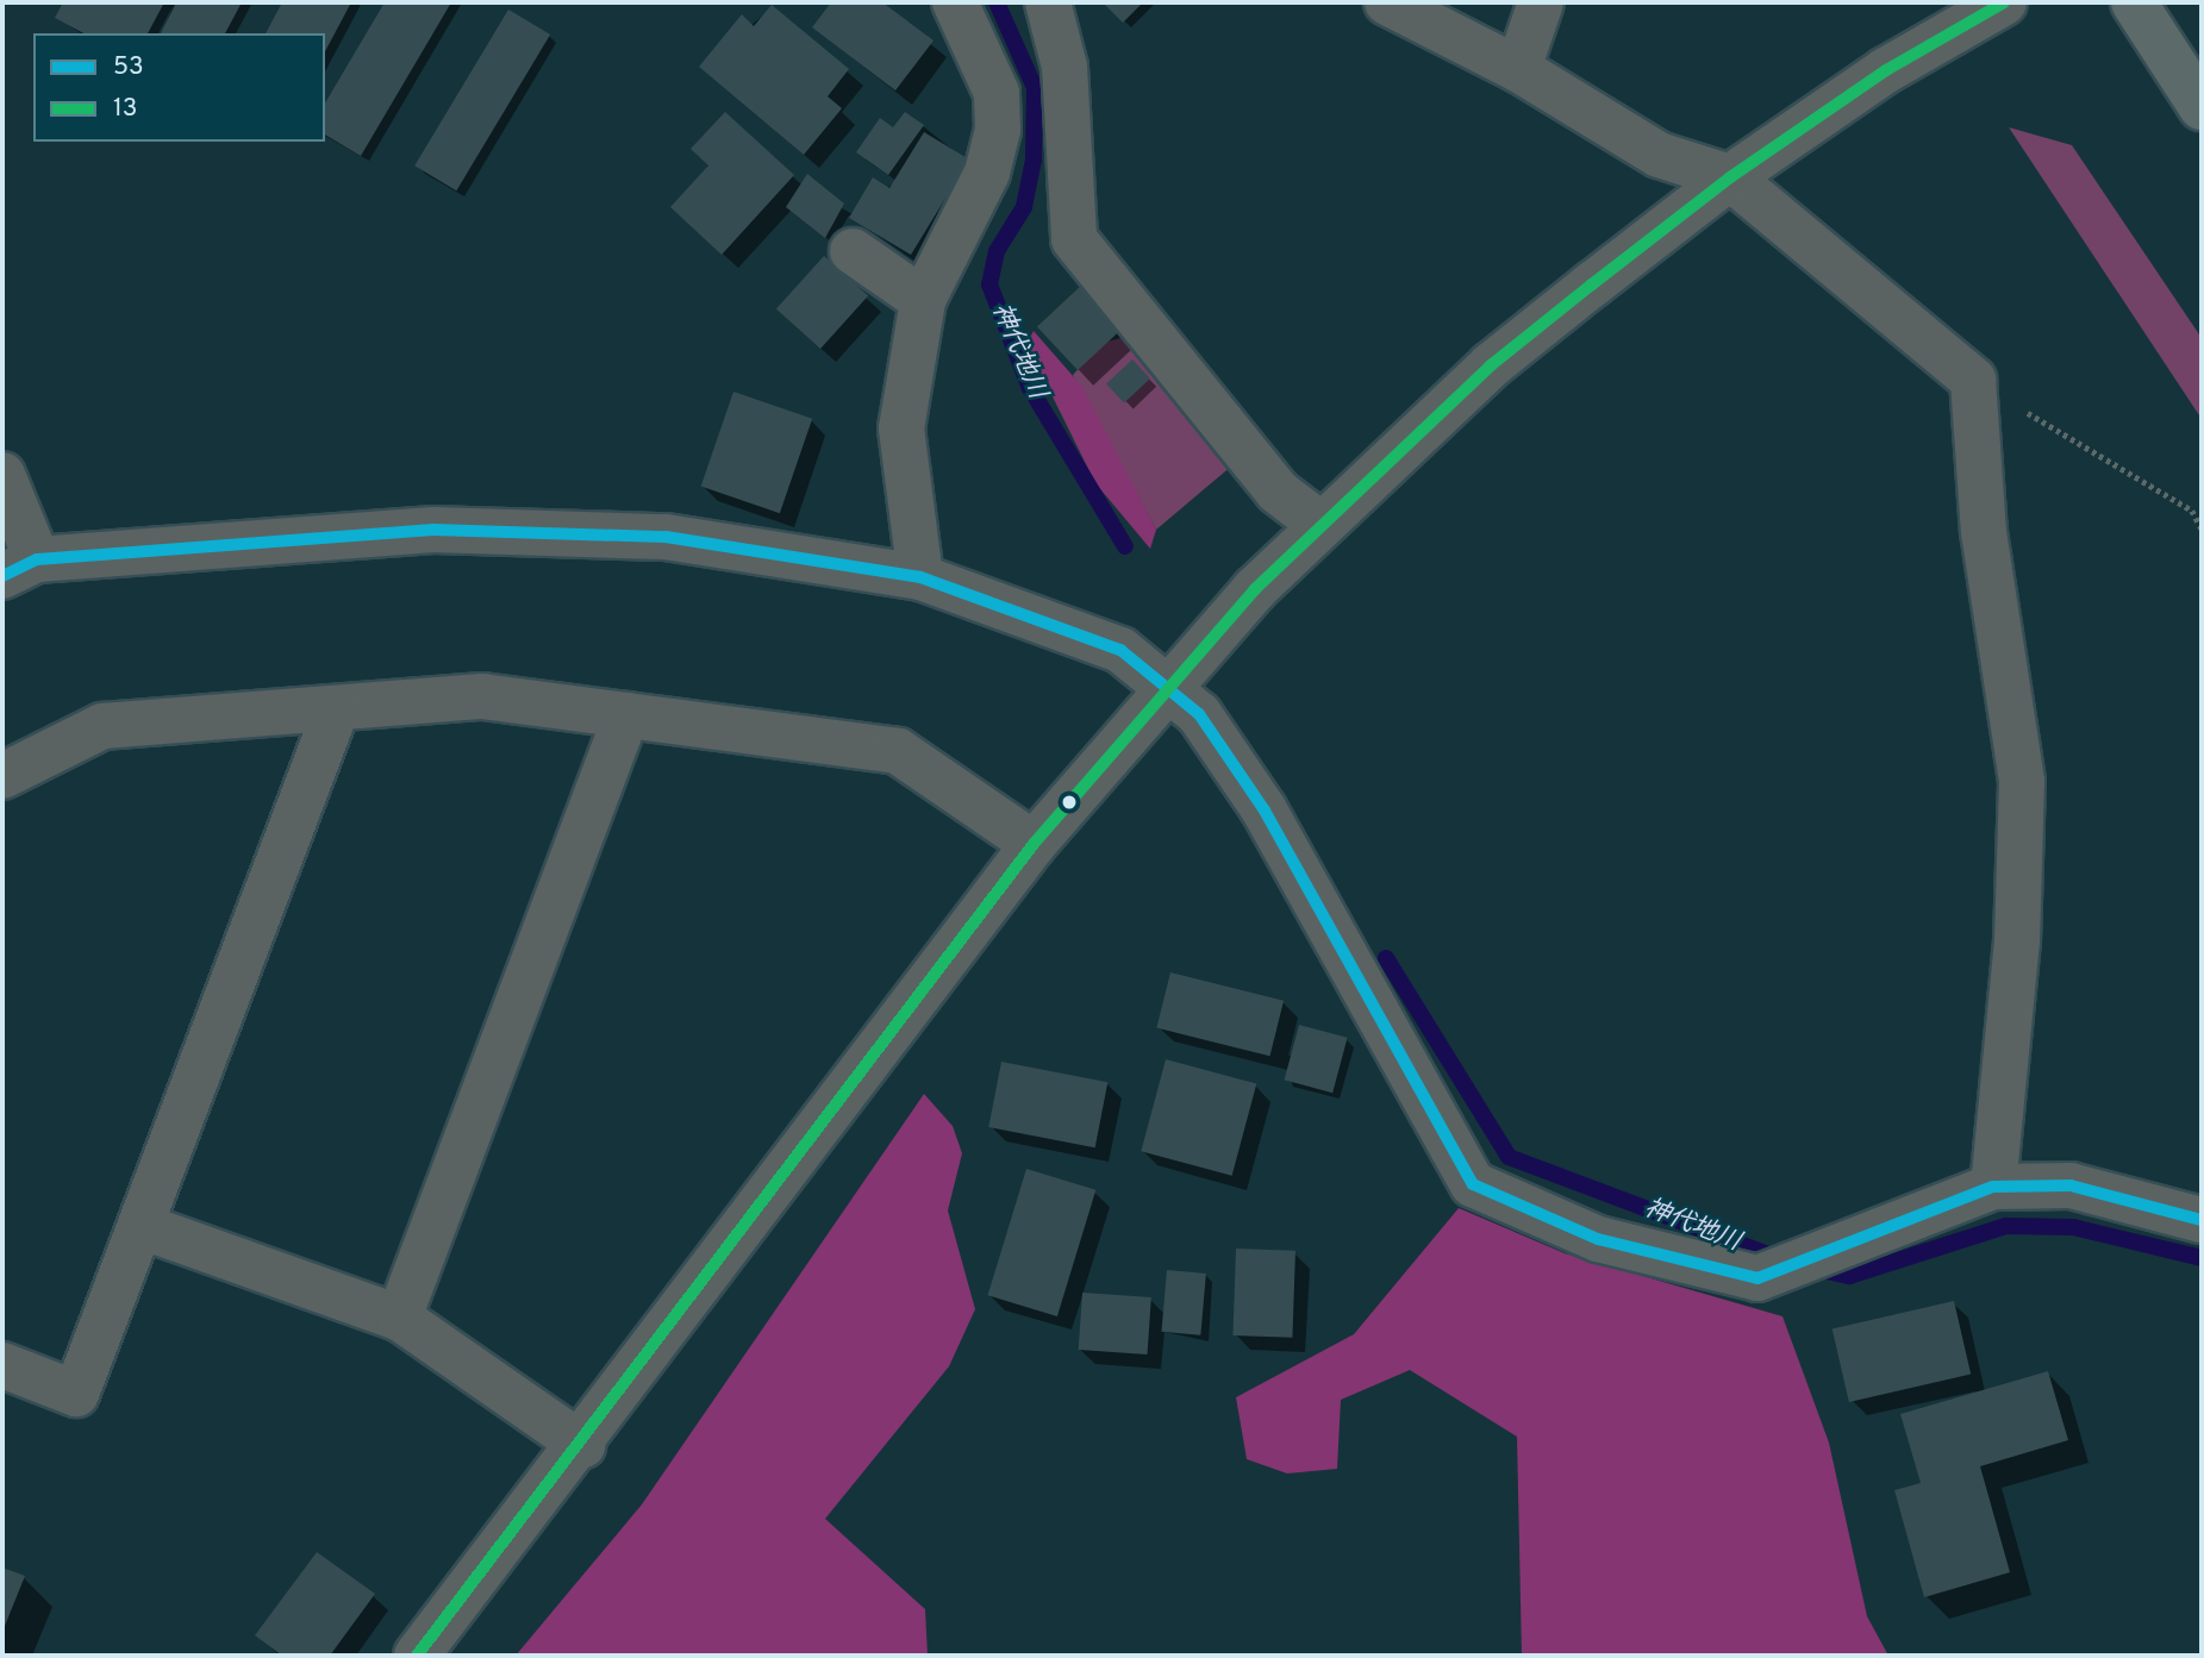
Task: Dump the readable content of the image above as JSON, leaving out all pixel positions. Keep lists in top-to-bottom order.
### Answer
{
  "water": ["神代地川"],
  "lines": ["transit line 13", "transit line 53"],
  "legend": ["53", "13"]
}
